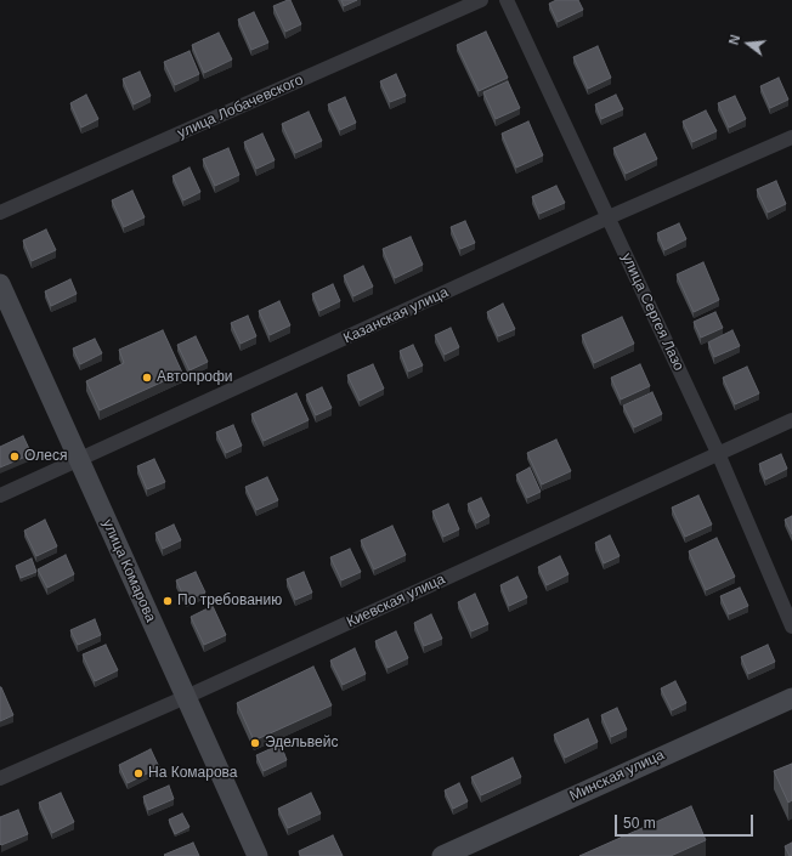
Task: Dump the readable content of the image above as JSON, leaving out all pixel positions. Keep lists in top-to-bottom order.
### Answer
{
  "streets": {
    "main road": ["улица Комарова", "Минская улица"],
    "street": [
      "улица Лобачевского",
      "улица Сергея Лазо",
      "Казанская улица",
      "Киевская улица"
    ]
  },
  "crossings": [
    ["улица Сергея Лазо", "Казанская улица"],
    ["улица Сергея Лазо", "Киевская улица"],
    ["Казанская улица", "улица Комарова"],
    ["улица Комарова", "Киевская улица"]
  ],
  "places": [
    "Автопрофи",
    "Олеся",
    "По требованию",
    "Эдельвейс",
    "На Комарова"
  ],
  "scale_bar": "50 m",
  "north": "left"
}
